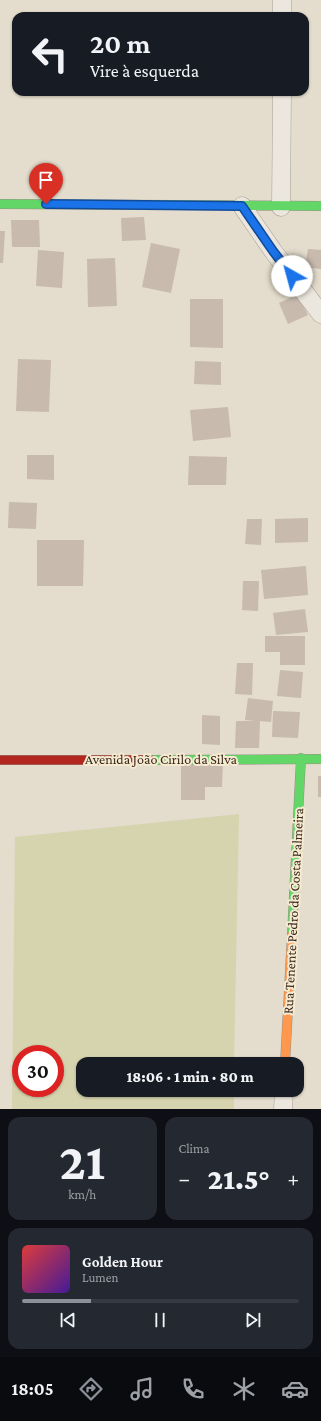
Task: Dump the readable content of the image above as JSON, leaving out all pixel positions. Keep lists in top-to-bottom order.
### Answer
{
  "streets": {
    "street": ["Avenida João Cirilo da Silva", "Rua Tenente Pedro da Costa Palmeira"]
  },
  "crossings": [
    ["Avenida João Cirilo da Silva", "Rua Tenente Pedro da Costa Palmeira"]
  ],
  "page": {
    "turn": ["20 m", "Vire à esquerda"],
    "limit": "30",
    "trip": "18:06 · 1 min · 80 m",
    "tile": [
      ["21", "km/h"],
      "Clima"
    ],
    "heat": ["−", "21.5°", "+"],
    "song": ["Golden Hour", "Lumen"],
    "tabs": "18:05"
  }
}
